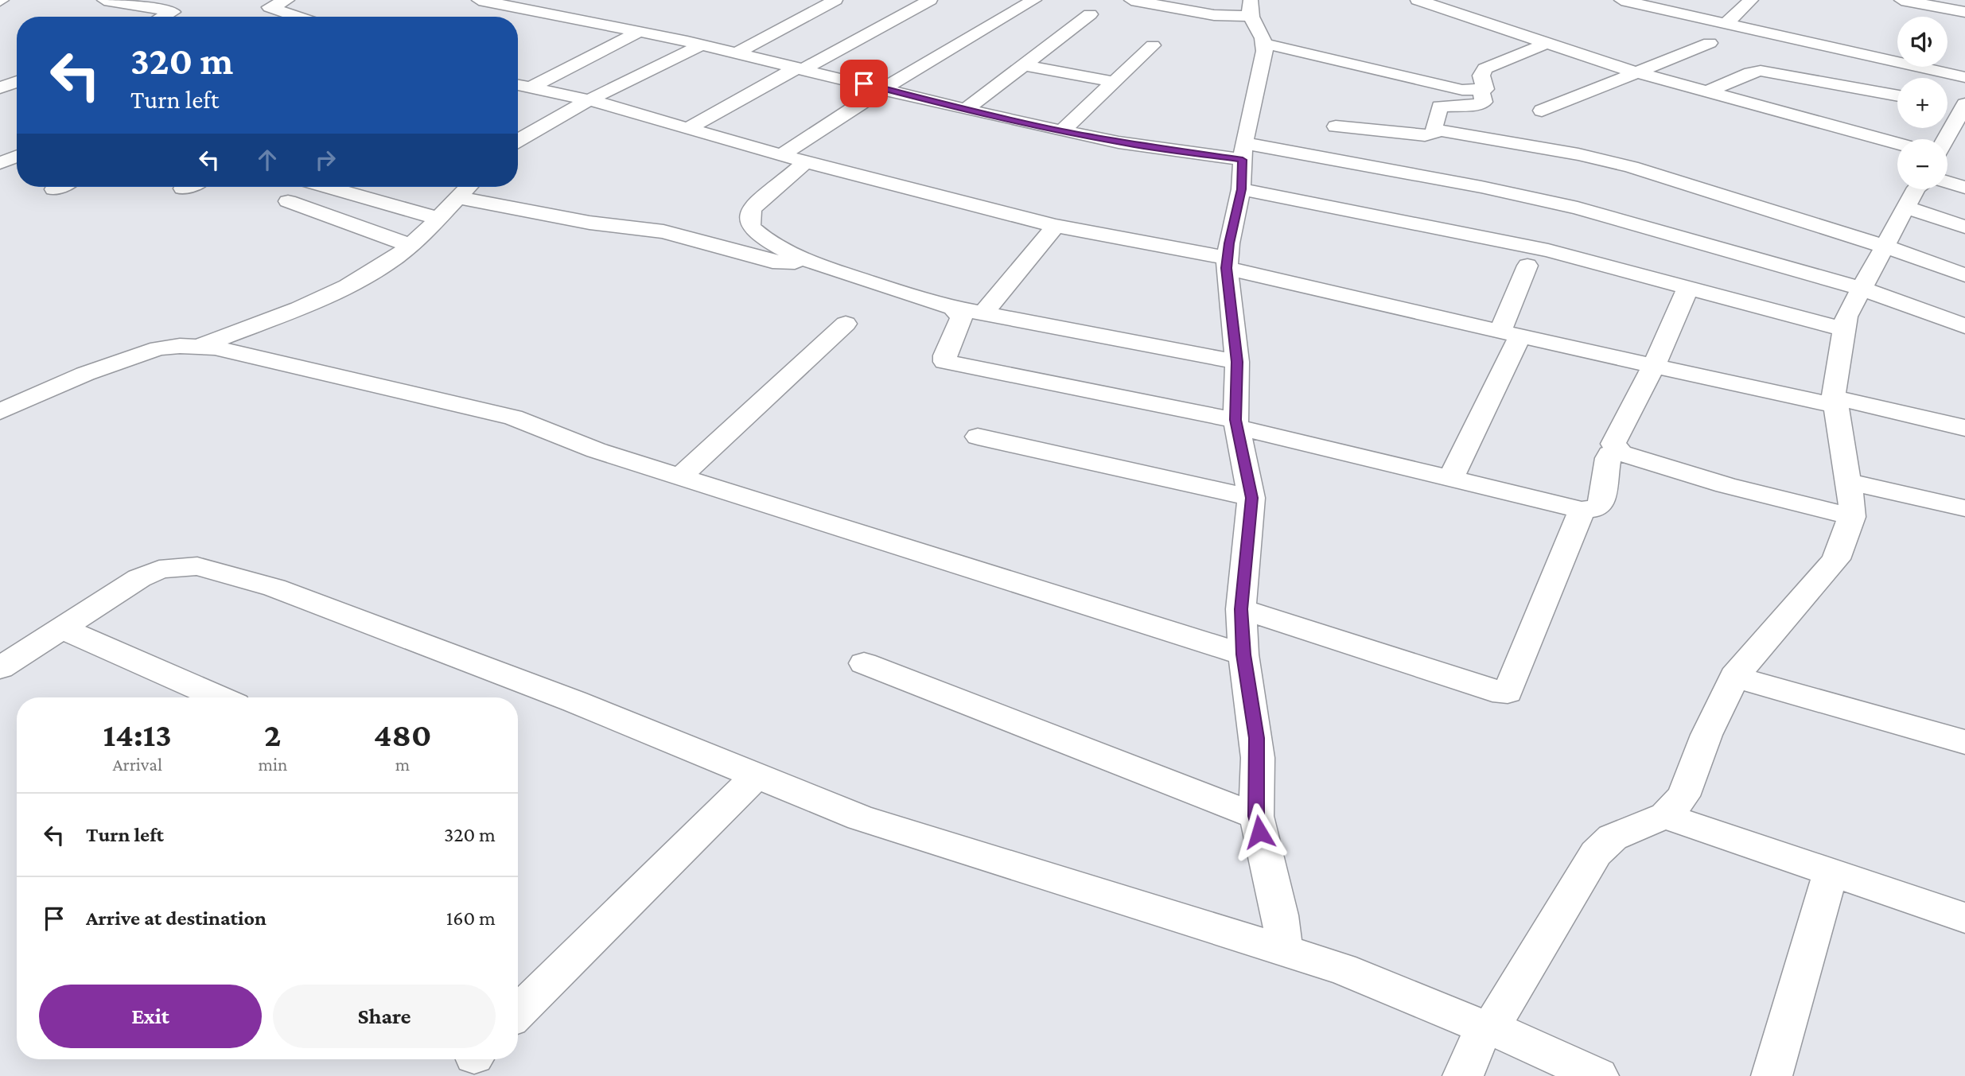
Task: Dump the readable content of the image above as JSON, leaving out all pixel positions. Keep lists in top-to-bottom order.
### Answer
{
  "page": {
    "map_buttons": ["+", "−"],
    "turn": ["320 m", "Turn left"],
    "eta": [
      "14:13",
      "Arrival",
      "2",
      "min",
      "480",
      "m"
    ],
    "list": [
      {
        "name": "Turn left",
        "value": "320 m"
      },
      {
        "name": "Arrive at destination",
        "value": "160 m"
      }
    ],
    "buttons": ["Exit", "Share"]
  }
}
